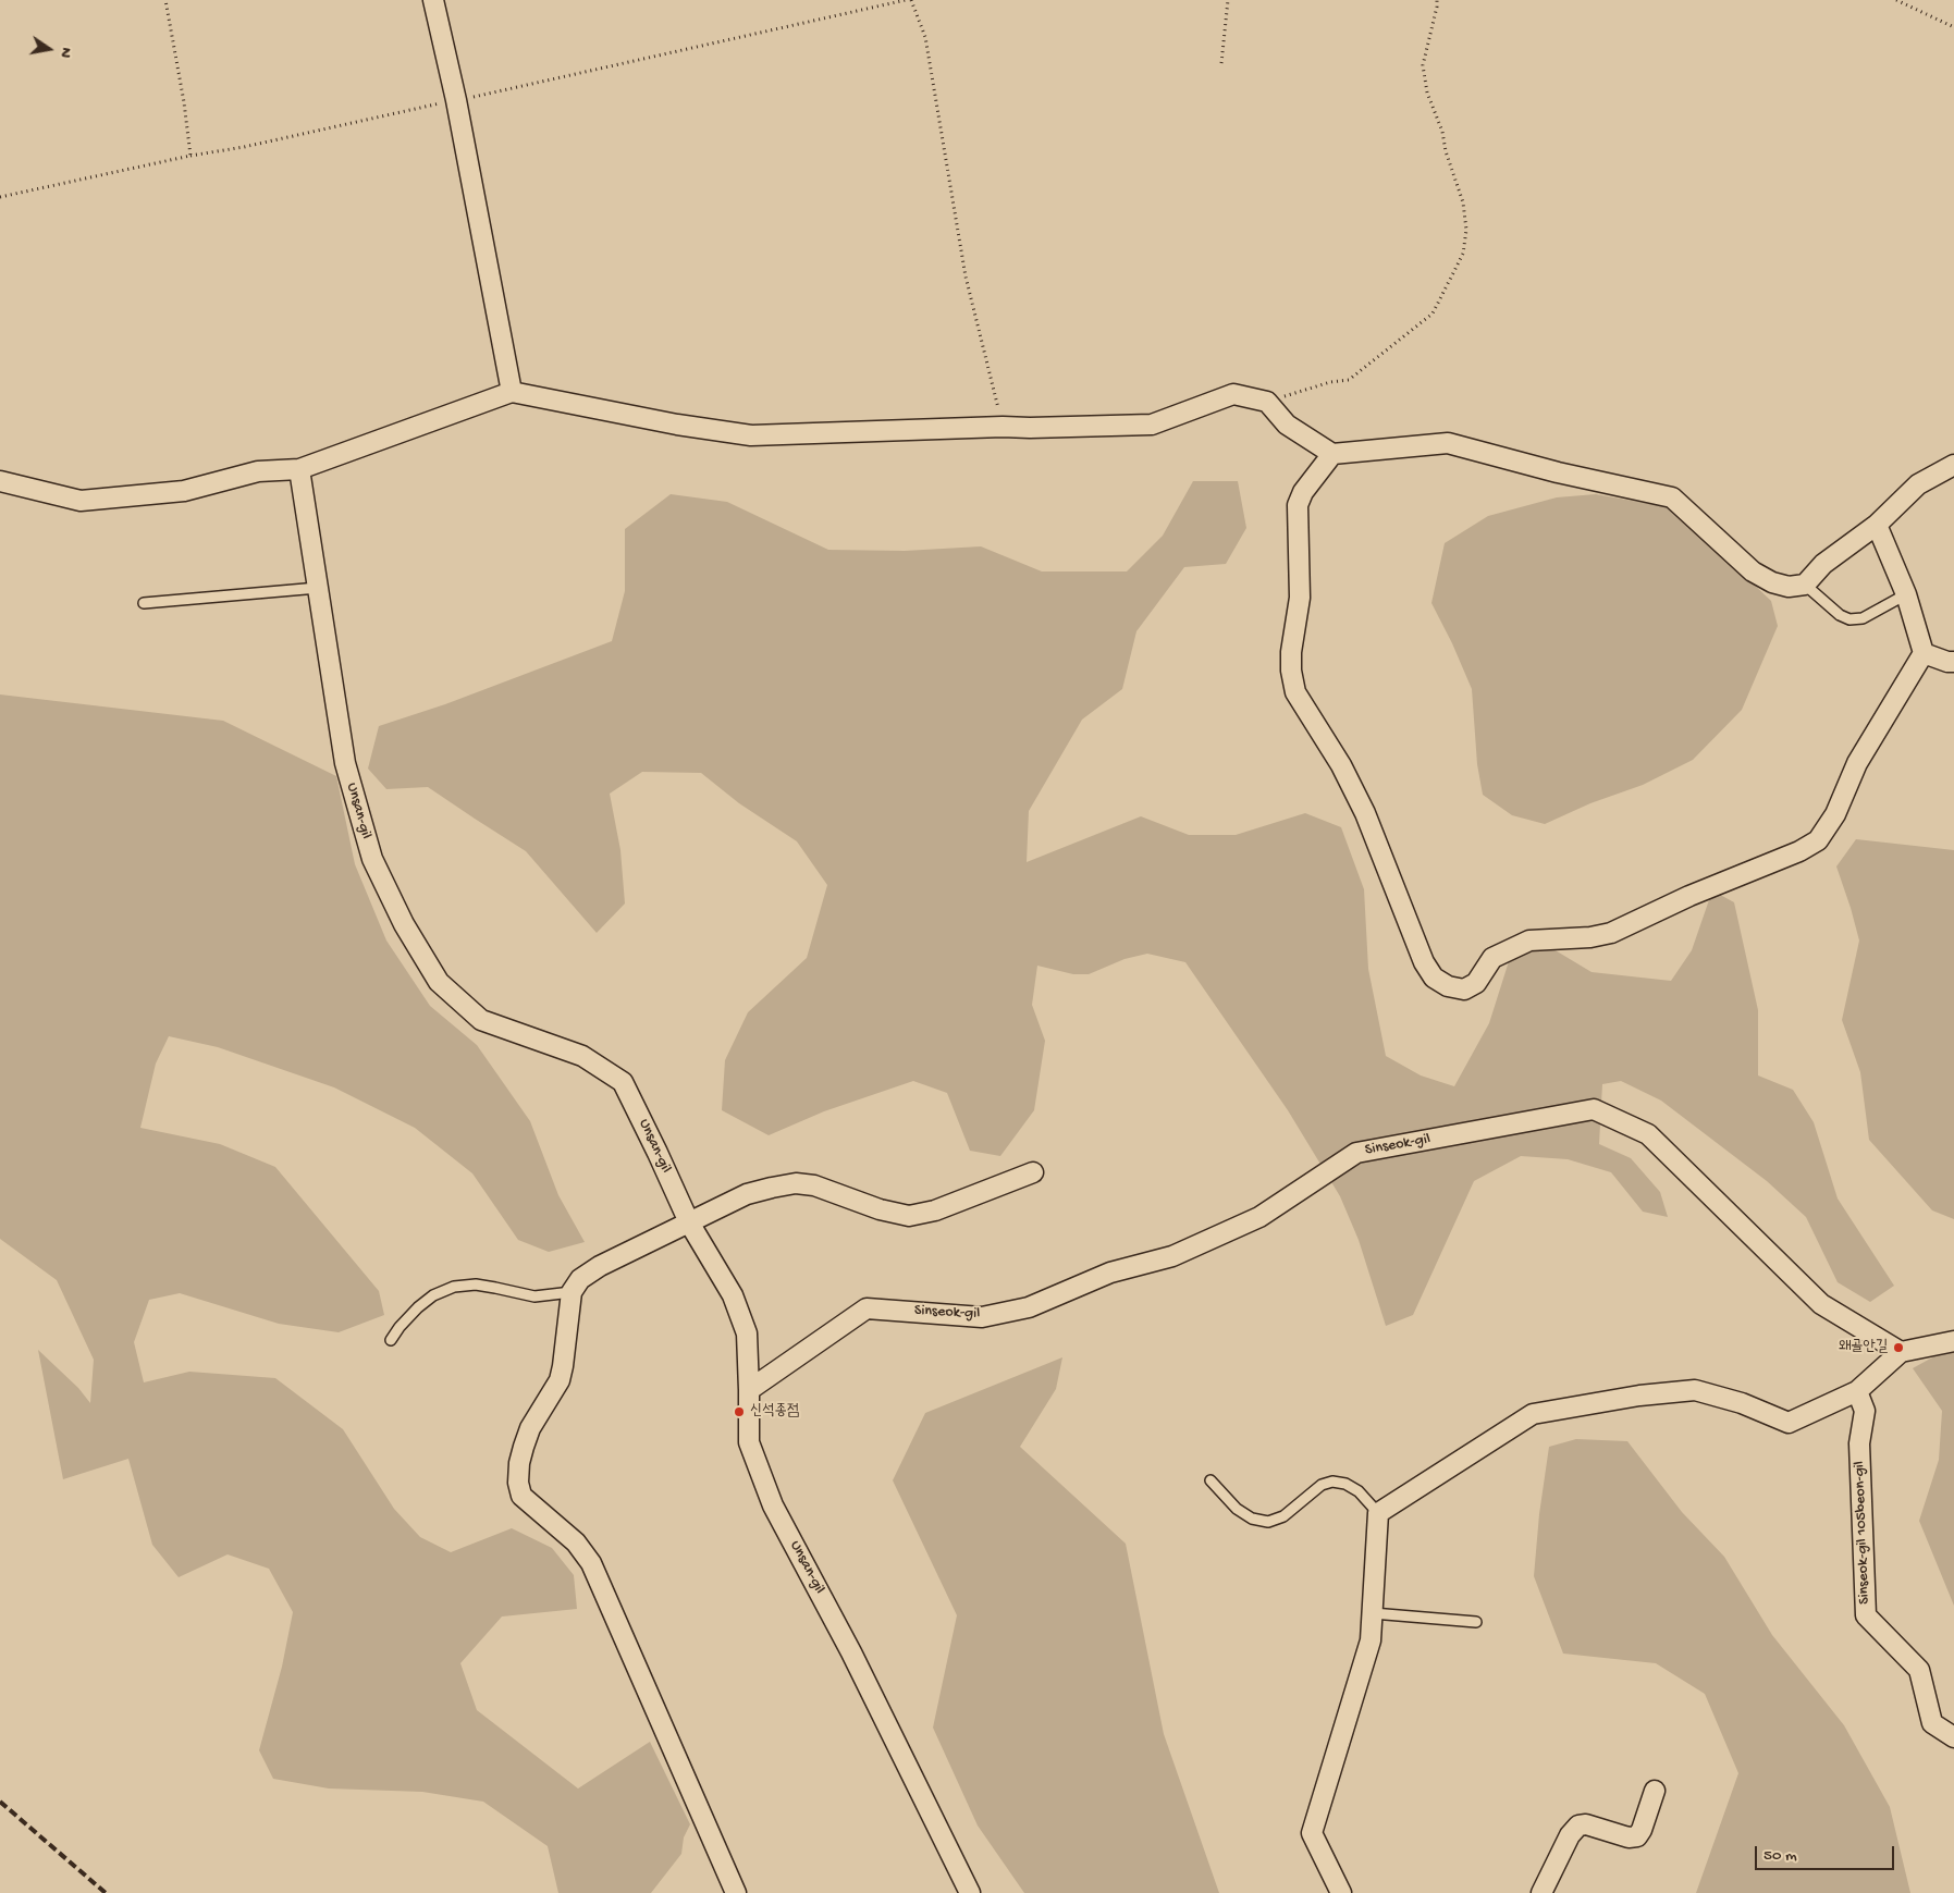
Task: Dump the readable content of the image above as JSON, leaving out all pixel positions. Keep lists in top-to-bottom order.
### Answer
{
  "streets": {
    "street": ["Unsan-gil", "Sinseok-gil", "Sinseok-gil 105beon-gil"]
  },
  "crossings": [
    ["Unsan-gil", "Sinseok-gil"]
  ],
  "places": ["왜골안길", "신석종점"],
  "scale_bar": "50 m",
  "north": "right"
}
